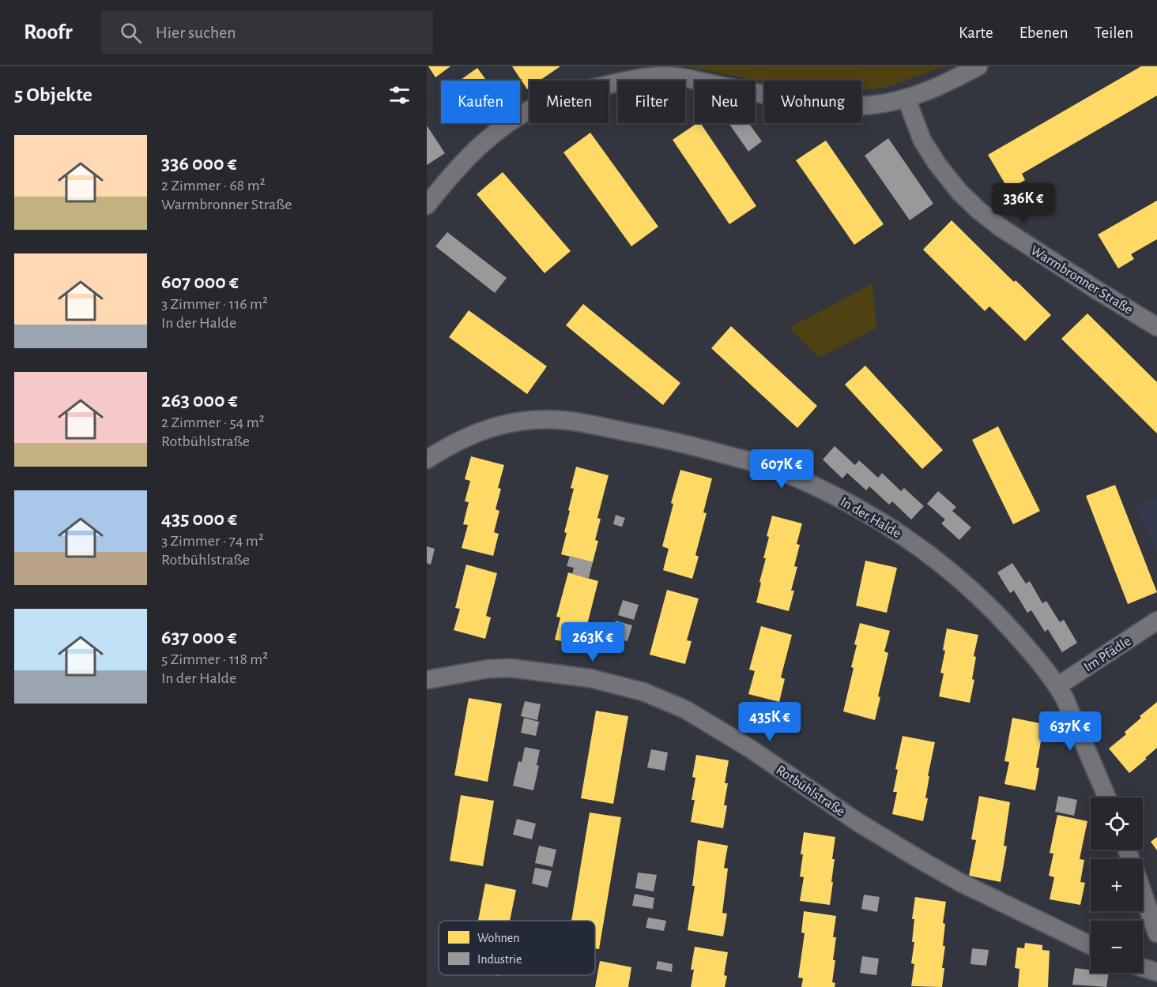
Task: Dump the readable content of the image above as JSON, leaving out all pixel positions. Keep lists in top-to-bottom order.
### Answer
{
  "streets": {
    "street": [
      "Warmbronner Straße",
      "In der Halde",
      "Im Pfädle",
      "Rotbühlstraße"
    ]
  },
  "crossings": [
    ["In der Halde", "Im Pfädle"]
  ],
  "legend": ["Wohnen", "Industrie"],
  "page": {
    "header": "Roofr",
    "search": "Hier suchen",
    "nav": ["Karte", "Ebenen", "Teilen"],
    "heading": "5 Objekte",
    "chip": [
      "Kaufen",
      "Mieten",
      "Filter",
      "Neu",
      "Wohnung"
    ],
    "list": [
      {
        "name": "336 000 €",
        "note": "2 Zimmer · 68 m² · Warmbronner Straße"
      },
      {
        "name": "607 000 €",
        "note": "3 Zimmer · 116 m² · In der Halde"
      },
      {
        "name": "263 000 €",
        "note": "2 Zimmer · 54 m² · Rotbühlstraße"
      },
      {
        "name": "435 000 €",
        "note": "3 Zimmer · 74 m² · Rotbühlstraße"
      },
      {
        "name": "637 000 €",
        "note": "5 Zimmer · 118 m² · In der Halde"
      }
    ],
    "price": [
      "336K €",
      "607K €",
      "263K €",
      "435K €",
      "637K €"
    ],
    "map_buttons": ["+", "−"]
  }
}
